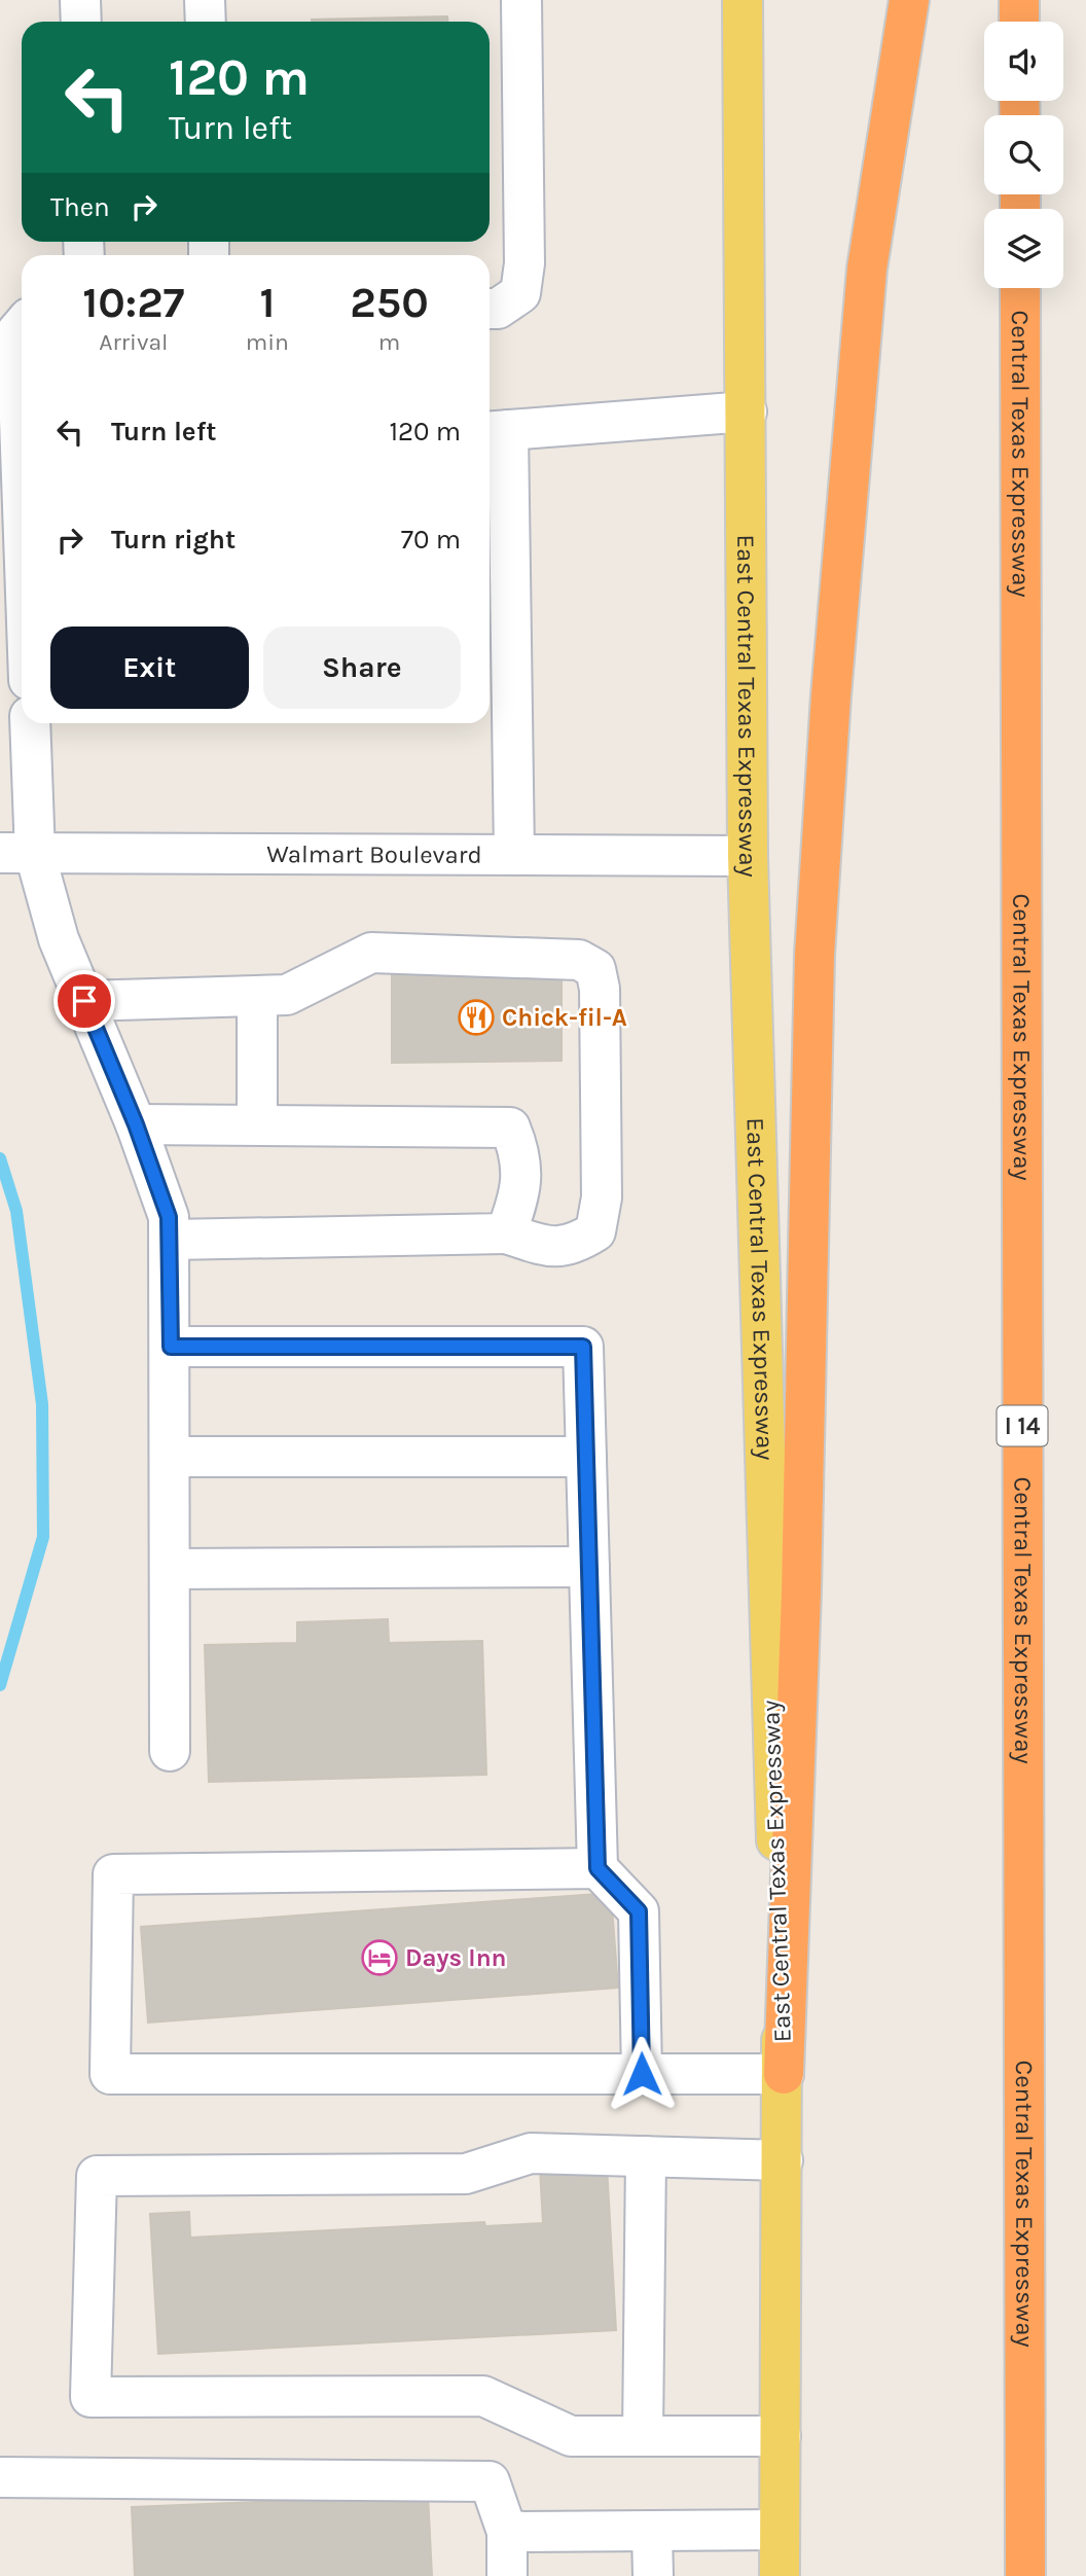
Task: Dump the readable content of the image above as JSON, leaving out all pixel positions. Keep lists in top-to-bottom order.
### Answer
{
  "streets": {
    "highway": ["Central Texas Expressway", "I 14"],
    "main road": ["East Central Texas Expressway"],
    "street": ["Walmart Boulevard"]
  },
  "crossings": [
    ["East Central Texas Expressway", "Walmart Boulevard"]
  ],
  "places": {
    "restaurant": ["Chick-fil-A"],
    "hotel": ["Days Inn"]
  },
  "page": {
    "turn": ["120 m", "Turn left"],
    "then": "Then",
    "eta": [
      "10:27",
      "Arrival",
      "1",
      "min",
      "250",
      "m"
    ],
    "list": [
      {
        "name": "Turn left",
        "value": "120 m"
      },
      {
        "name": "Turn right",
        "value": "70 m"
      }
    ],
    "buttons": ["Exit", "Share"]
  }
}
